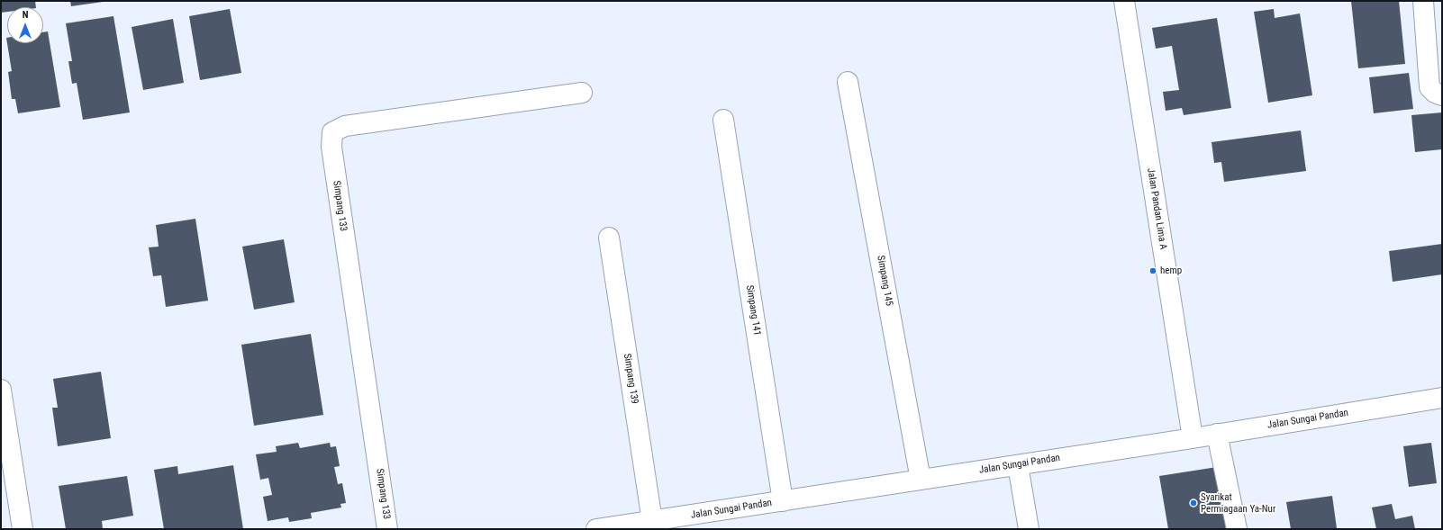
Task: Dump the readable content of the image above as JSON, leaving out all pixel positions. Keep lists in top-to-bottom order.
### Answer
{
  "streets": {
    "street": [
      "Simpang 133",
      "Jalan Pandan Lima A",
      "Simpang 145",
      "Simpang 141",
      "Simpang 139",
      "Jalan Sungai Pandan"
    ]
  },
  "crossings": [
    ["Jalan Pandan Lima A", "Jalan Sungai Pandan"],
    ["Simpang 145", "Jalan Sungai Pandan"],
    ["Simpang 141", "Jalan Sungai Pandan"],
    ["Simpang 139", "Jalan Sungai Pandan"]
  ],
  "places": ["hemp", "Syarikat Permiagaan Ya-Nur"],
  "north": "top"
}
